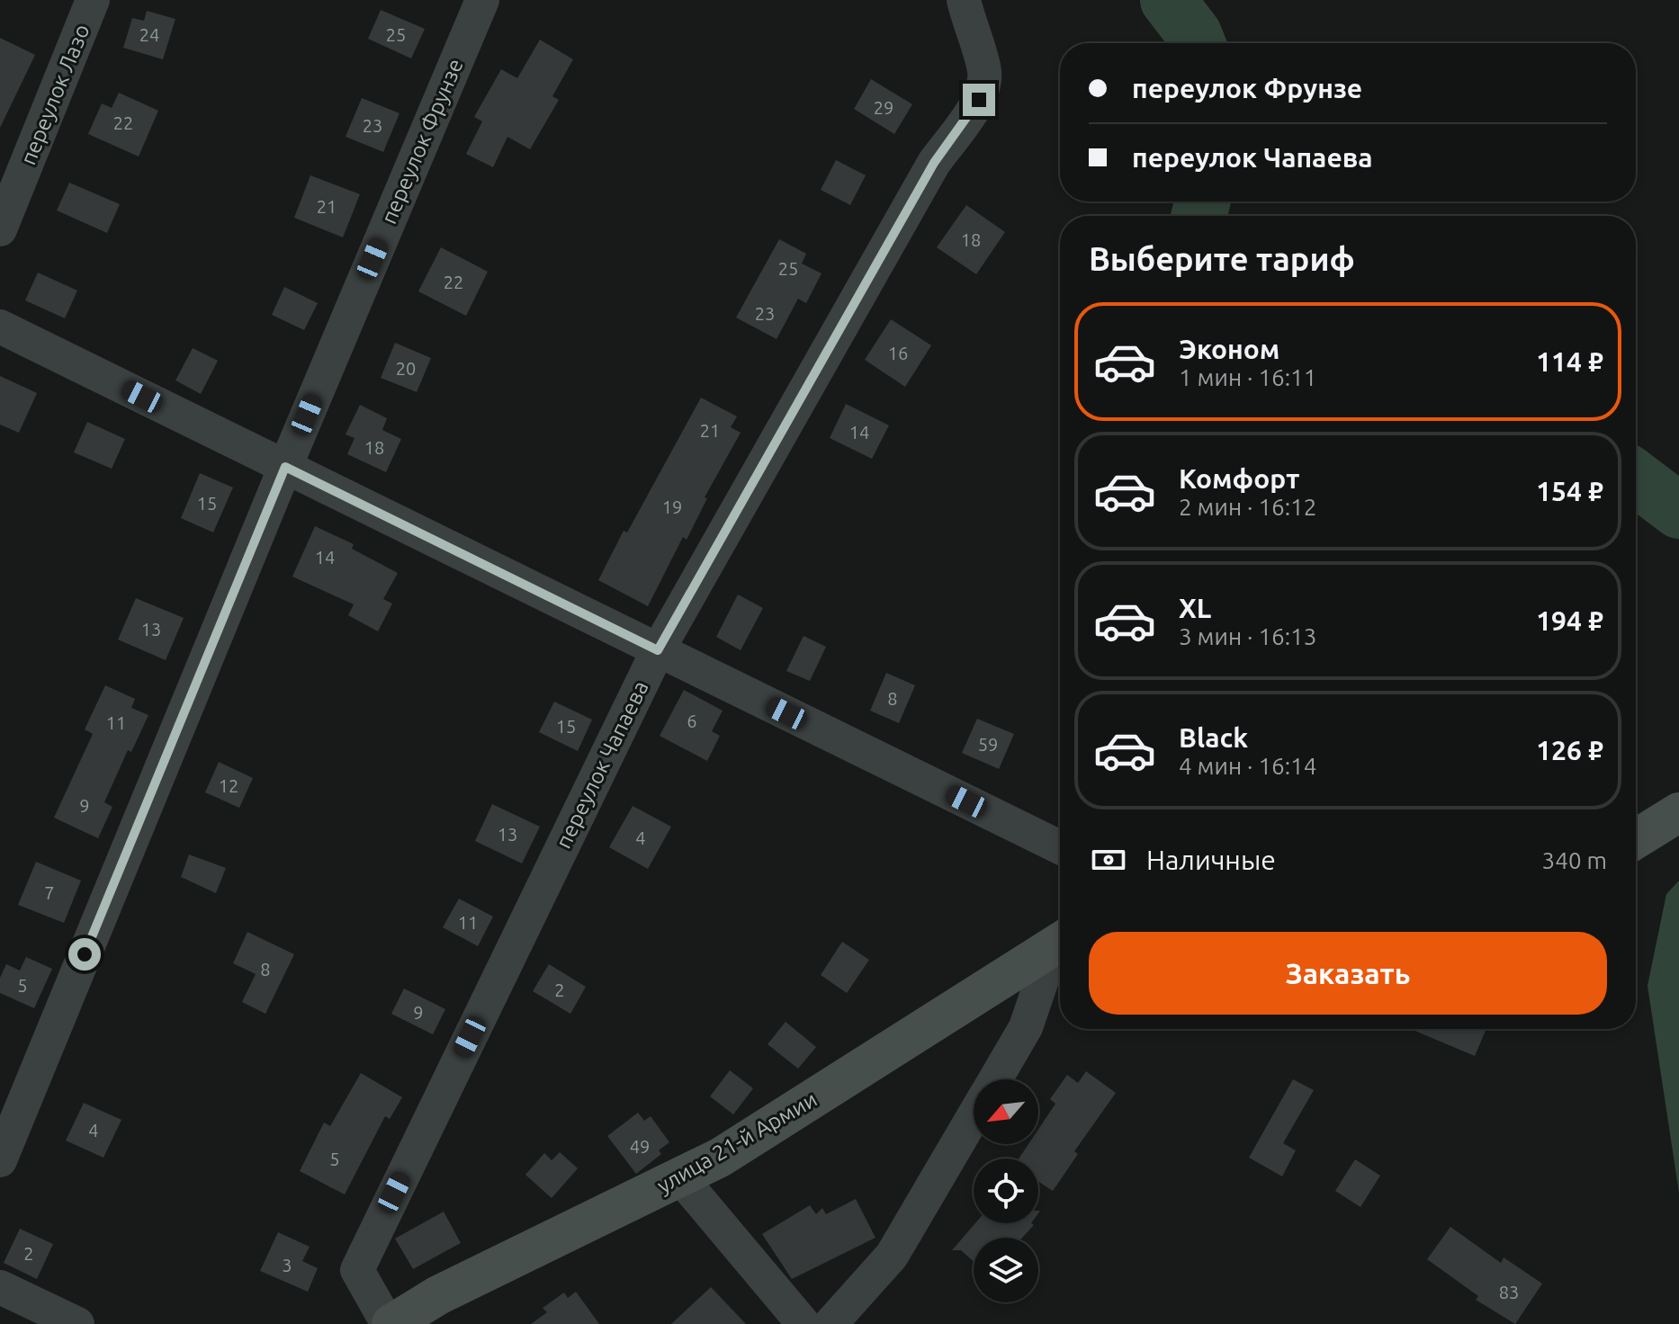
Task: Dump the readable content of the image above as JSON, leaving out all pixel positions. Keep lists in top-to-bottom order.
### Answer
{
  "streets": {
    "main road": ["улица 21-й Армии"],
    "street": ["переулок Лазо", "переулок Фрунзе", "переулок Чапаева"]
  },
  "crossings": [
    ["переулок Чапаева", "улица 21-й Армии"]
  ],
  "house_numbers": [
    "24",
    "25",
    "29",
    "22",
    "23",
    "21",
    "18",
    "25",
    "22",
    "23",
    "16",
    "20",
    "21",
    "14",
    "18",
    "15",
    "19",
    "14",
    "13",
    "8",
    "6",
    "11",
    "15",
    "59",
    "12",
    "9",
    "13",
    "4",
    "7",
    "11",
    "8",
    "5",
    "2",
    "9",
    "4",
    "49",
    "5",
    "2",
    "3",
    "83"
  ],
  "north": "bottom left",
  "page": {
    "banner": ["переулок Фрунзе", "переулок Чапаева"],
    "heading": "Выберите тариф",
    "list": [
      {
        "name": "Эконом",
        "note": "1 мин · 16:11",
        "value": "114 ₽"
      },
      {
        "name": "Комфорт",
        "note": "2 мин · 16:12",
        "value": "154 ₽"
      },
      {
        "name": "XL",
        "note": "3 мин · 16:13",
        "value": "194 ₽"
      },
      {
        "name": "Black",
        "note": "4 мин · 16:14",
        "value": "126 ₽"
      }
    ],
    "pay": ["Наличные", "340 m"],
    "buttons": "Заказать"
  }
}
